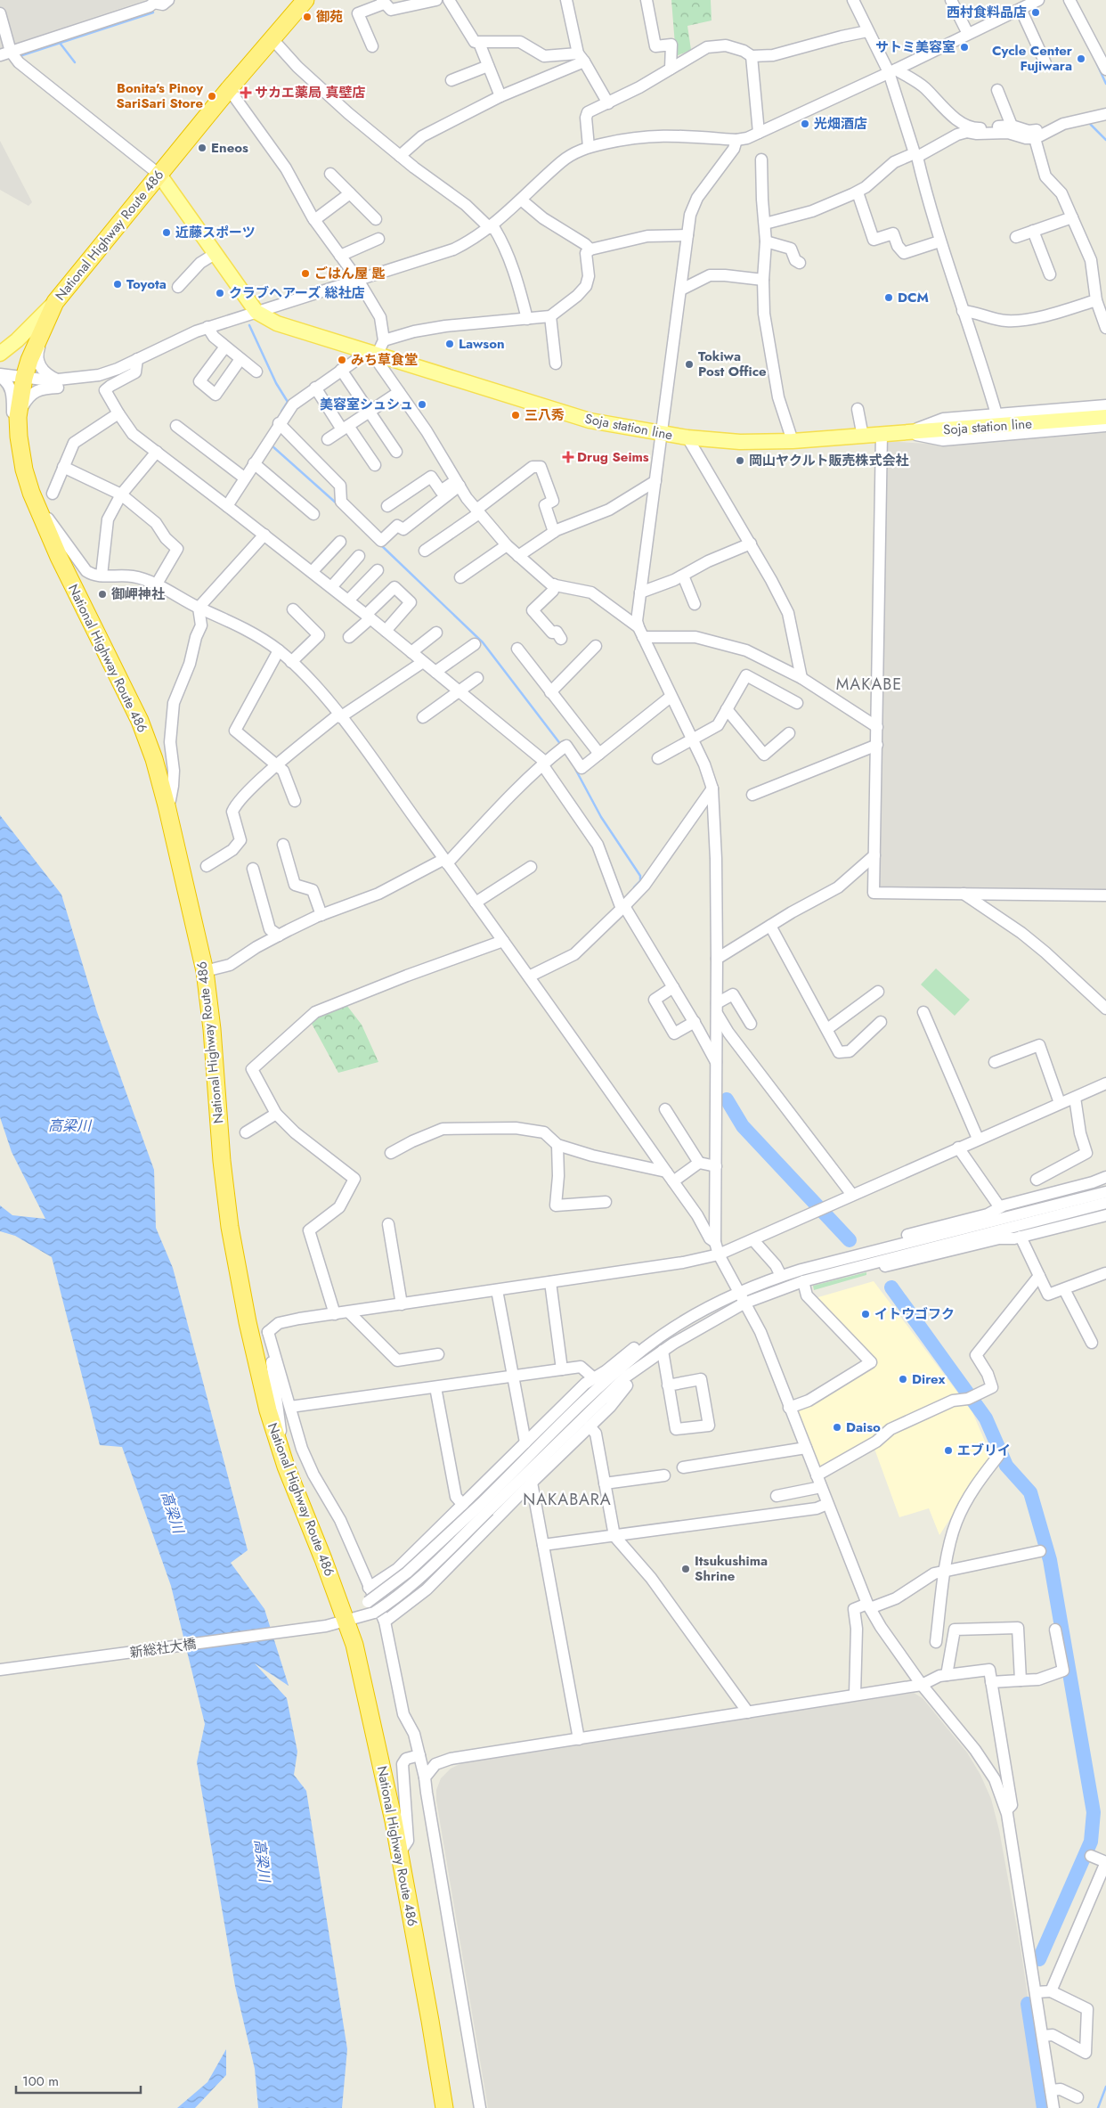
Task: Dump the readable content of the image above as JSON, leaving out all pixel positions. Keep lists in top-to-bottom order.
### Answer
{
  "streets": {
    "highway": ["National Highway Route 486"],
    "main road": ["Soja station line"],
    "street": ["新総社大橋"]
  },
  "crossings": [
    ["National Highway Route 486", "Soja station line"],
    ["National Highway Route 486", "新総社大橋"]
  ],
  "districts": ["MAKABE", "NAKABARA"],
  "water": ["高梁川"],
  "places": {
    "other": [
      "西村食料品店",
      "御苑",
      "サトミ美容室",
      "Cycle Center Fujiwara",
      "Bonita's Pinoy SariSari Store",
      "光畑酒店",
      "Eneos",
      "近藤スポーツ",
      "ごはん屋 匙",
      "Toyota",
      "クラブヘアーズ 総社店",
      "DCM",
      "Lawson",
      "みち草食堂",
      "Tokiwa Post Office",
      "美容室シュシュ",
      "三八秀",
      "岡山ヤクルト販売株式会社",
      "御岬神社",
      "イトウゴフク",
      "Direx",
      "Daiso",
      "エブリイ",
      "Itsukushima Shrine"
    ],
    "health": ["サカエ薬局 真壁店", "Drug Seims"]
  },
  "scale_bar": "100 m"
}
